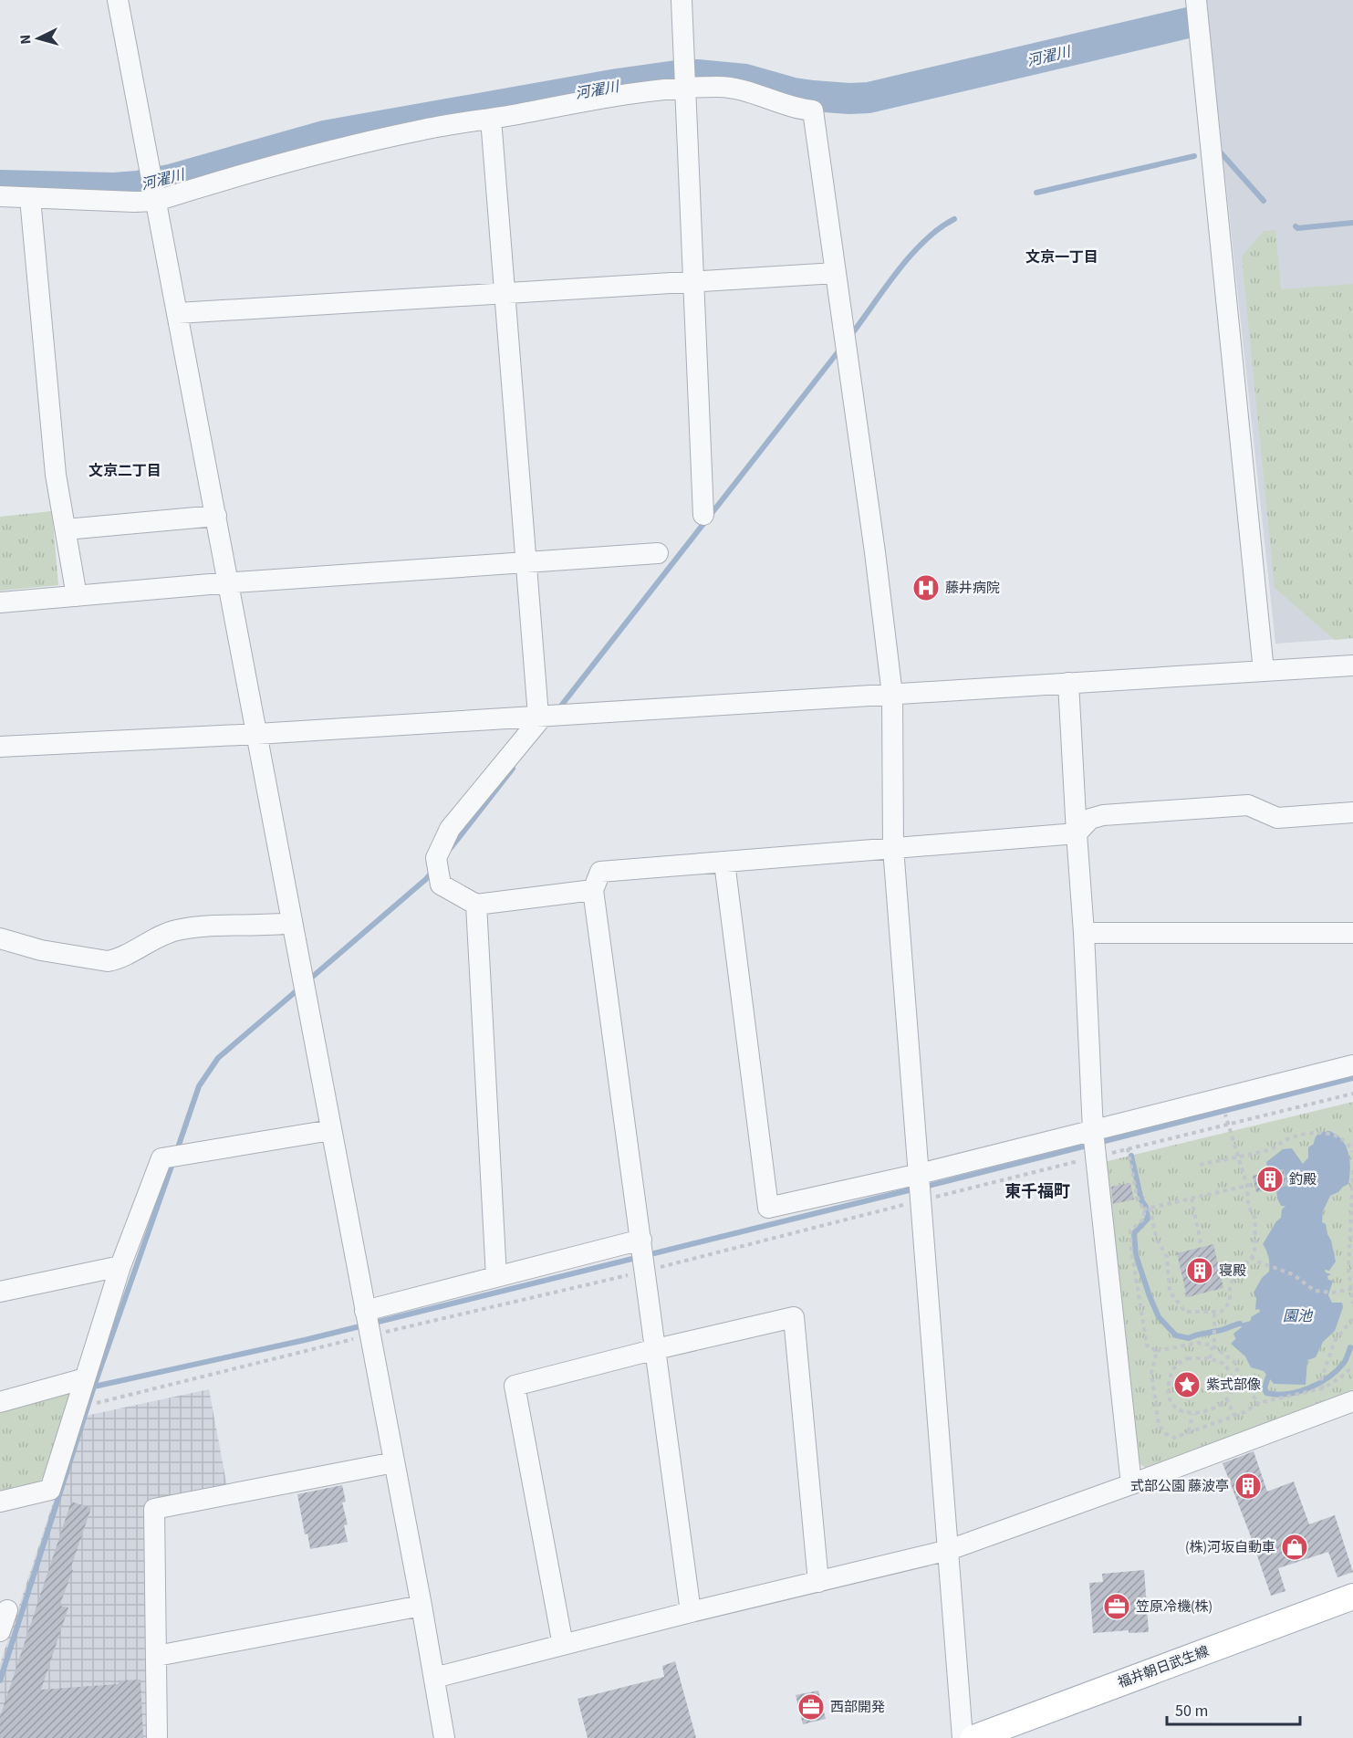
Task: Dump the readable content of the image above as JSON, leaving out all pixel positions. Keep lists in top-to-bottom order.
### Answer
{
  "streets": {
    "main road": ["福井朝日武生線"]
  },
  "districts": ["文京一丁目", "文京二丁目", "東千福町"],
  "water": ["河濯川", "園池"],
  "places": {
    "hospital": ["藤井病院"],
    "building": ["釣殿", "寝殿", "式部公園 藤波亭"],
    "place": ["紫式部像"],
    "shop": ["(株)河坂自動車"],
    "office": ["笠原冷機(株)", "西部開発"]
  },
  "scale_bar": "50 m",
  "north": "left"
}
